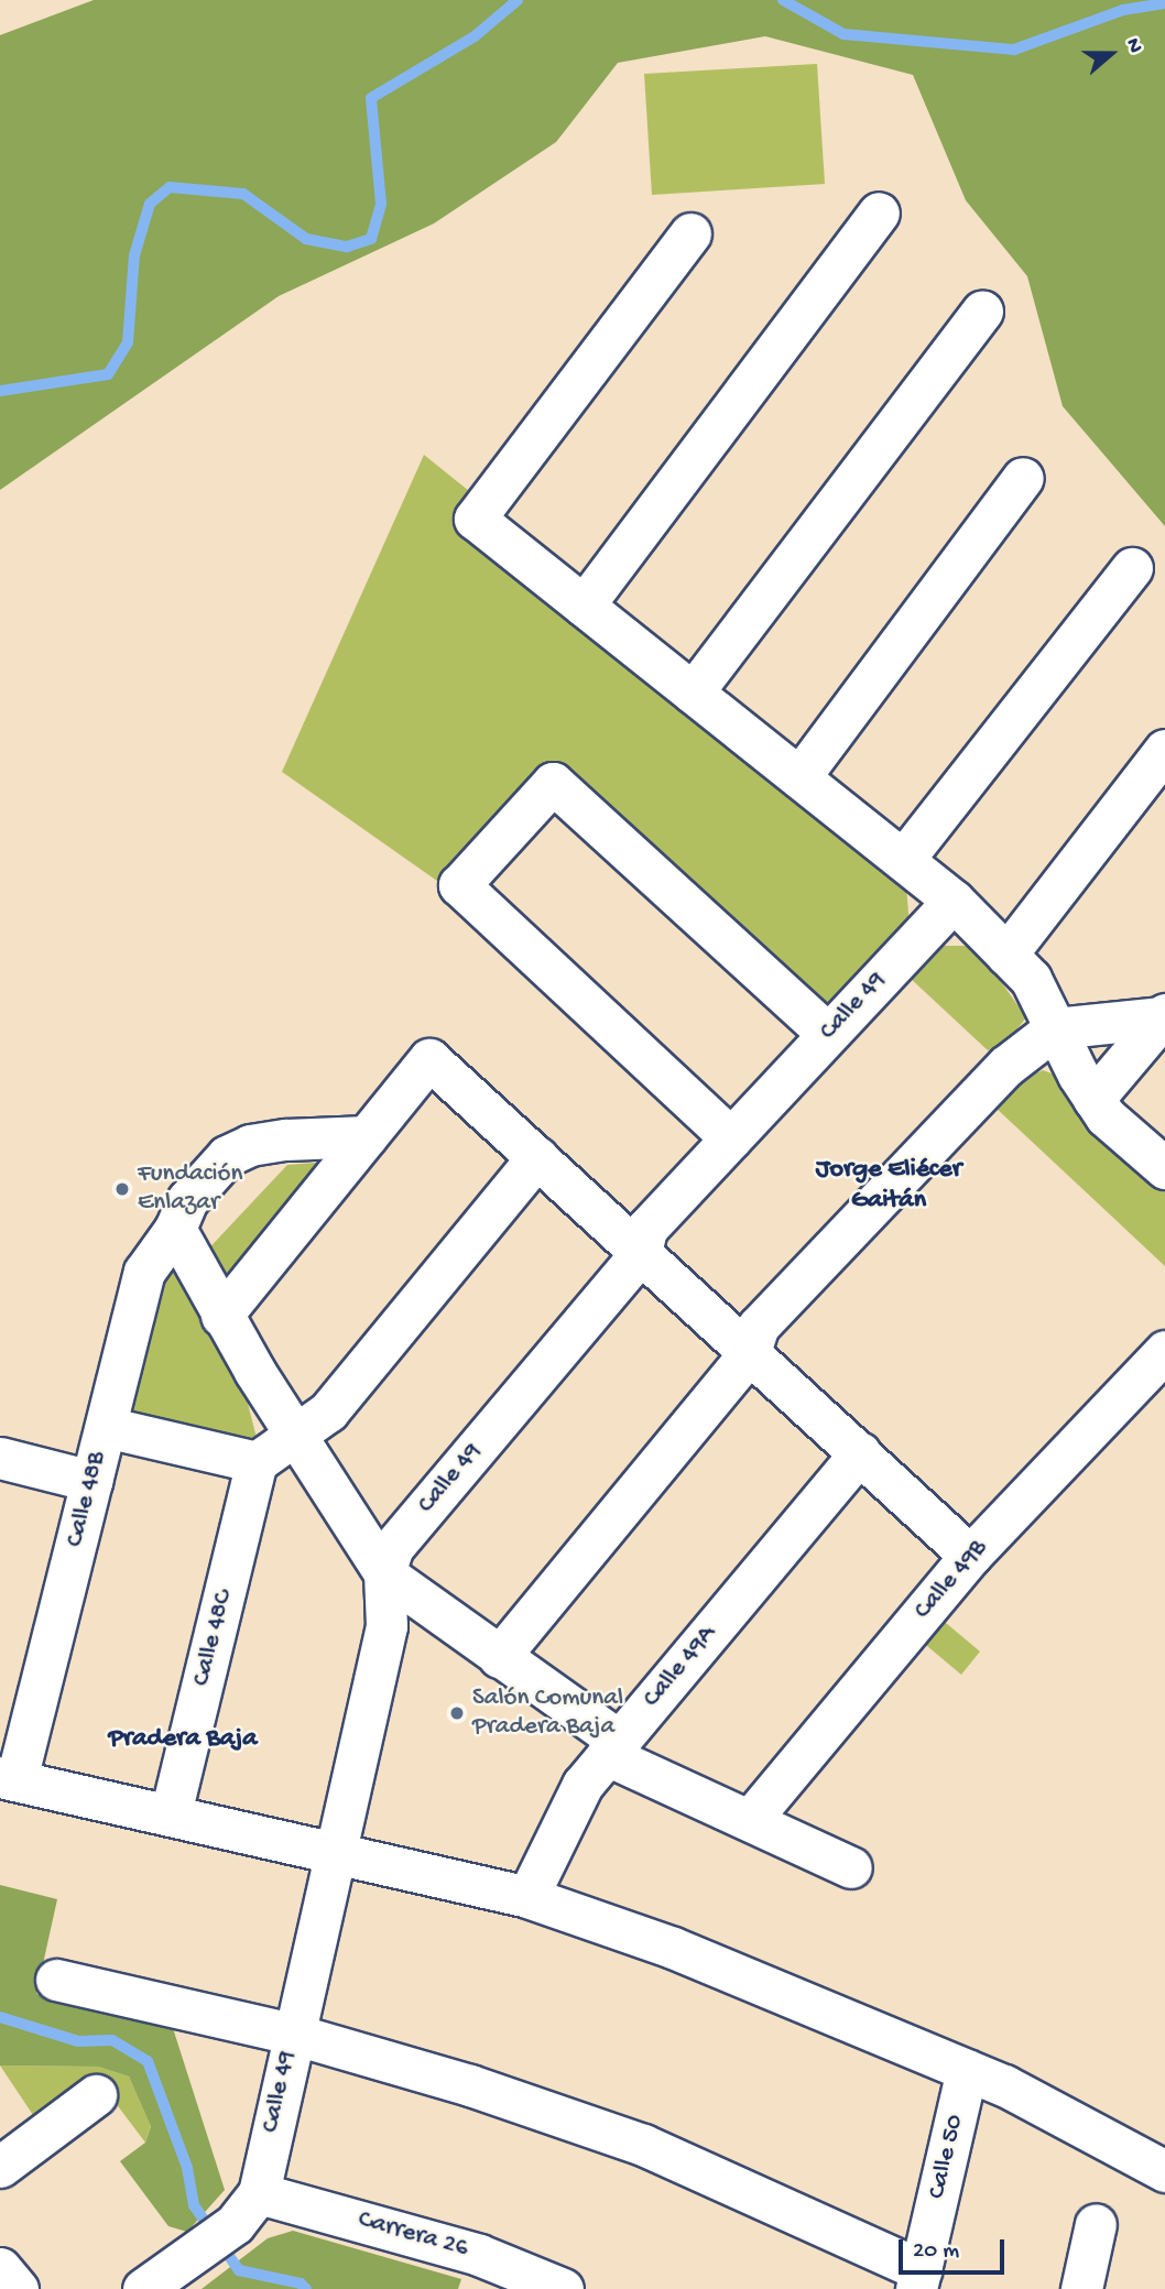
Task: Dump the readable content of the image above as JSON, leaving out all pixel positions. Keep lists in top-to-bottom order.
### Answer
{
  "streets": {
    "street": [
      "Calle 49",
      "Calle 48B",
      "Calle 49B",
      "Calle 48C",
      "Calle 49A",
      "Calle 50",
      "Carrera 26"
    ]
  },
  "crossings": [
    ["Calle 49", "Carrera 26"]
  ],
  "districts": ["Jorge Eliécer Gaitán", "Pradera Baja"],
  "places": ["Fundación Enlazar", "Salón Comunal Pradera Baja"],
  "scale_bar": "20 m",
  "north": "right"
}
